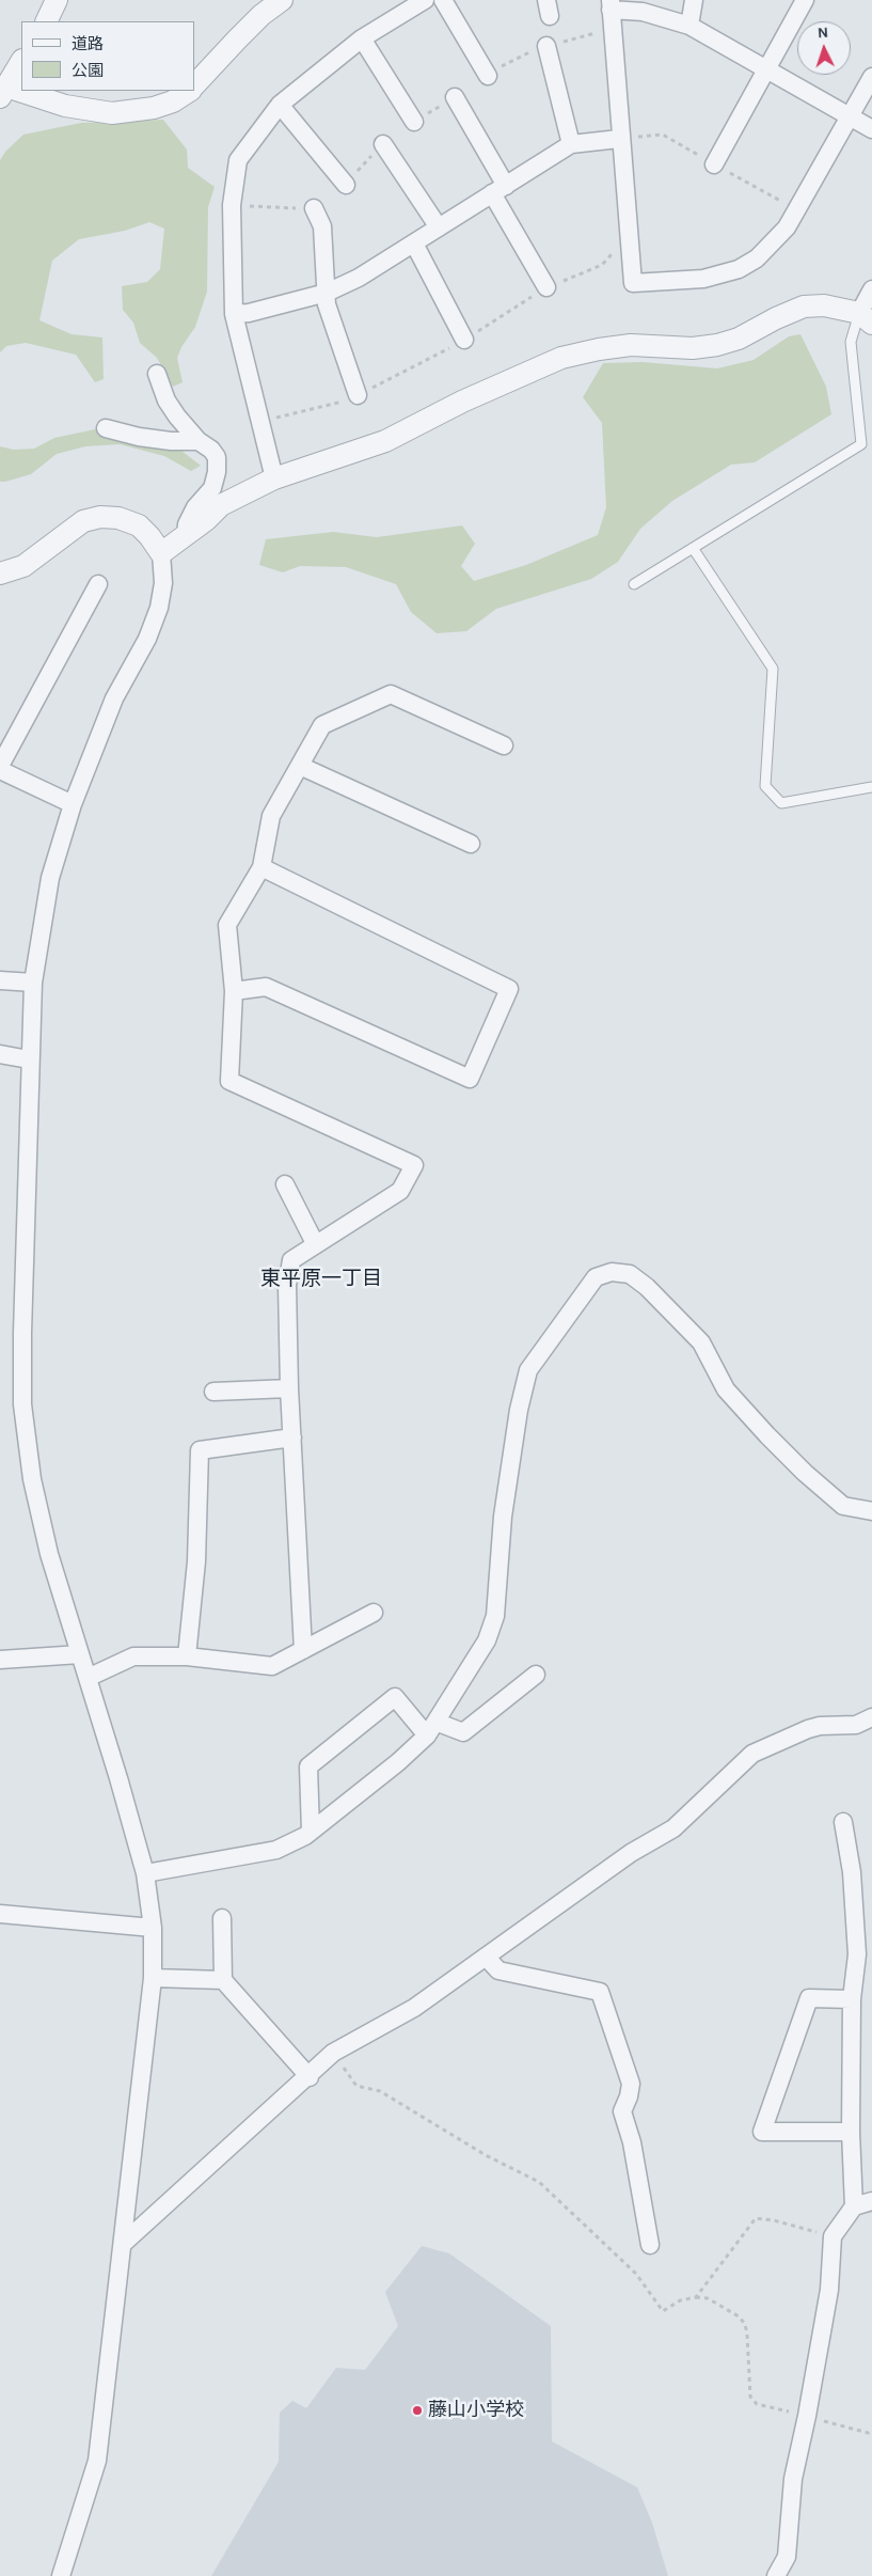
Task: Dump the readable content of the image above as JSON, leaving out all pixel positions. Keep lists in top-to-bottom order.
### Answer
{
  "districts": ["東平原一丁目"],
  "places": ["藤山小学校"],
  "legend": ["道路", "公園"],
  "north": "top"
}
